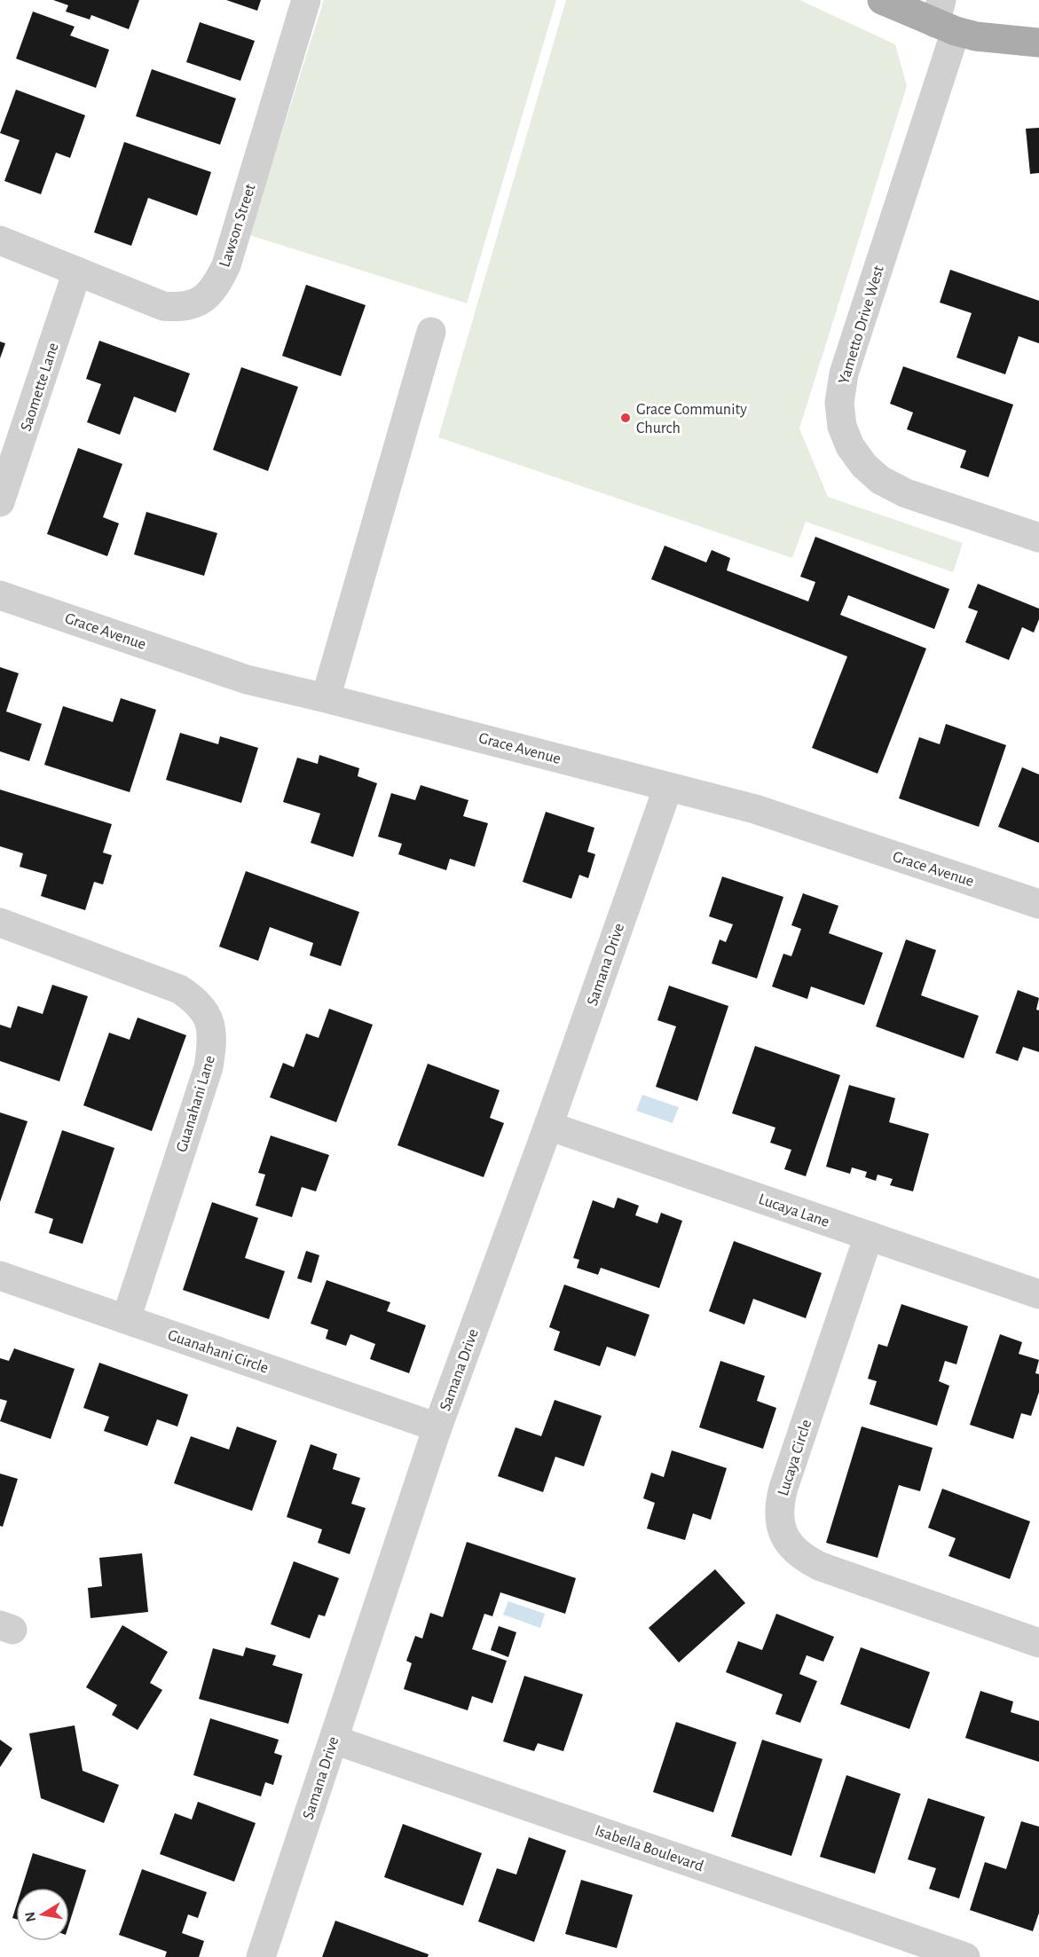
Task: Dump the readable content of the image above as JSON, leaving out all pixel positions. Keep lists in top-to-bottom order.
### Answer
{
  "streets": {
    "street": [
      "Lawson Street",
      "Yametto Drive West",
      "Saomette Lane",
      "Grace Avenue",
      "Samana Drive",
      "Guanahani Lane",
      "Lucaya Lane",
      "Guanahani Circle",
      "Lucaya Circle",
      "Isabella Boulevard"
    ]
  },
  "crossings": [
    ["Lawson Street", "Saomette Lane"],
    ["Grace Avenue", "Samana Drive"],
    ["Samana Drive", "Lucaya Lane"],
    ["Samana Drive", "Guanahani Circle"],
    ["Samana Drive", "Isabella Boulevard"],
    ["Guanahani Lane", "Guanahani Circle"],
    ["Lucaya Lane", "Lucaya Circle"]
  ],
  "places": ["Grace Community Church"],
  "north": "left"
}
